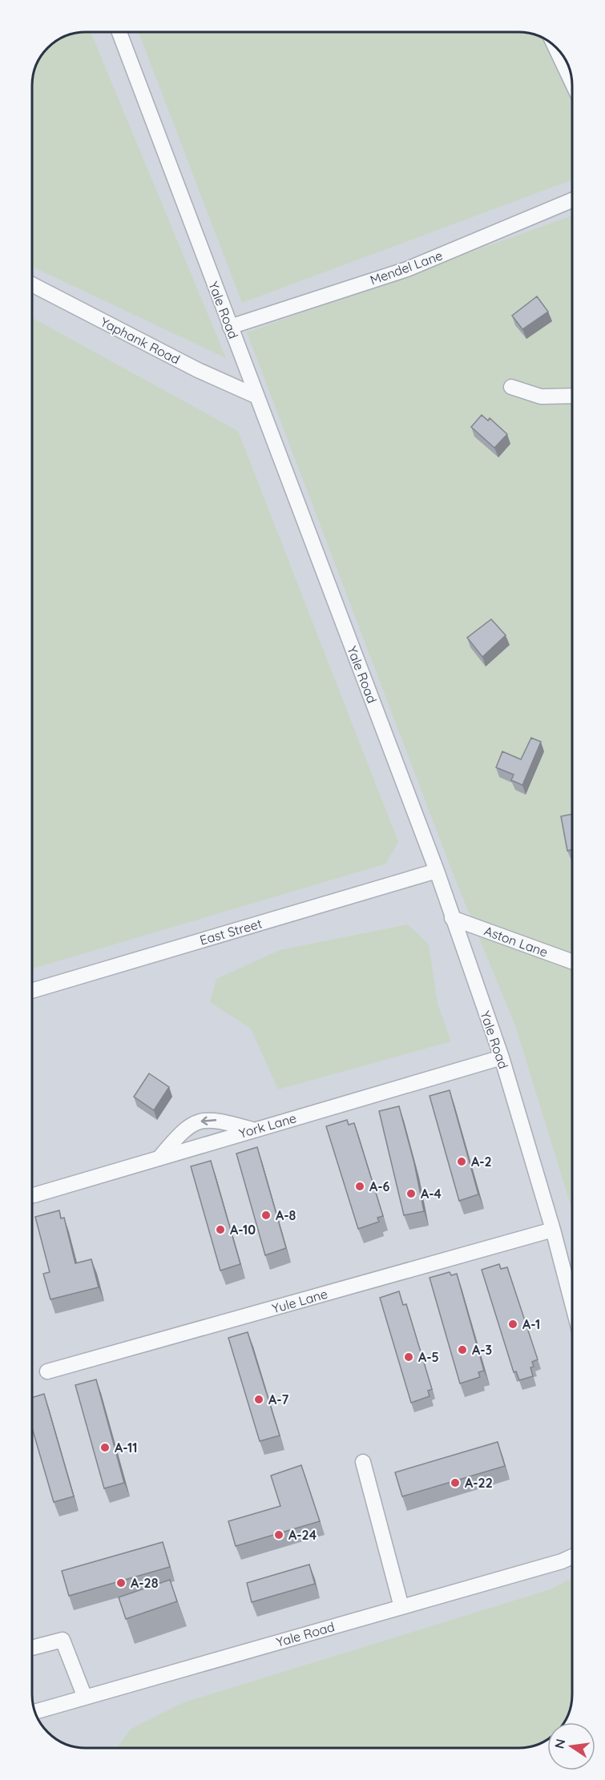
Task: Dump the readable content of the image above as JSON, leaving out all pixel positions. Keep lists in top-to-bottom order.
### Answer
{
  "streets": {
    "street": [
      "Mendel Lane",
      "Yale Road",
      "Yaphank Road",
      "East Street",
      "Aston Lane",
      "York Lane",
      "Yule Lane"
    ]
  },
  "crossings": [
    ["Mendel Lane", "Yale Road"],
    ["Yale Road", "Yaphank Road"],
    ["Yale Road", "East Street"],
    ["Yale Road", "Aston Lane"],
    ["Yale Road", "York Lane"],
    ["Yale Road", "Yule Lane"]
  ],
  "places": [
    "A-2",
    "A-6",
    "A-4",
    "A-8",
    "A-10",
    "A-1",
    "A-3",
    "A-5",
    "A-7",
    "A-11",
    "A-22",
    "A-24",
    "A-28"
  ],
  "north": "left"
}
